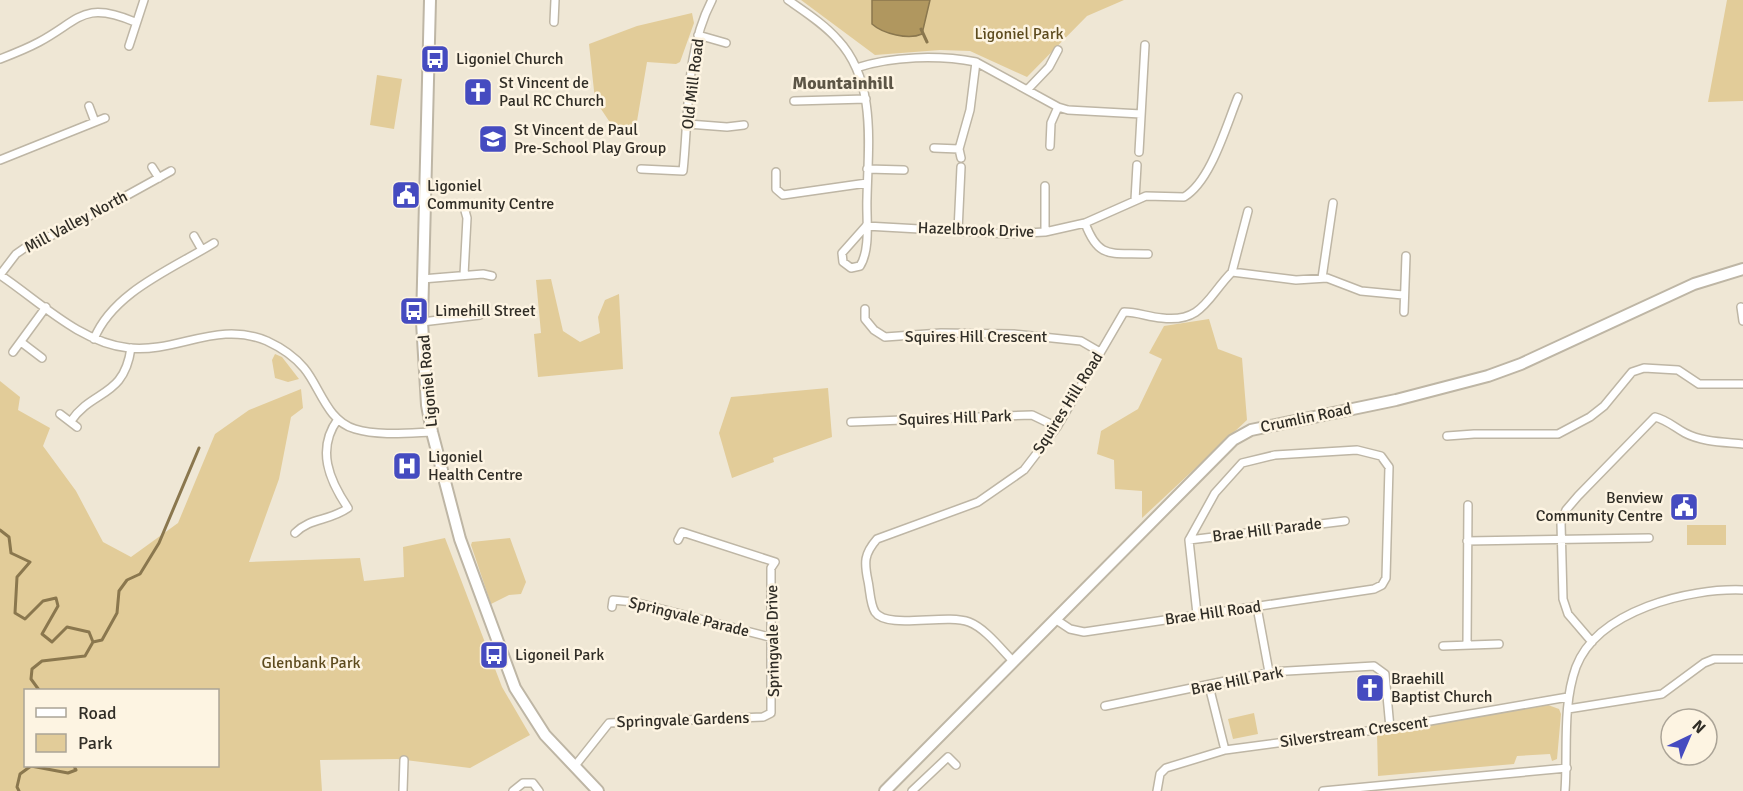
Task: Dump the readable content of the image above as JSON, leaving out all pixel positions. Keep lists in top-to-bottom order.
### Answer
{
  "streets": {
    "main road": ["Ligoniel Road", "Crumlin Road"],
    "street": [
      "Old Mill Road",
      "Mill Valley North",
      "Hazelbrook Drive",
      "Squires Hill Crescent",
      "Squires Hill Road",
      "Squires Hill Park",
      "Brae Hill Parade",
      "Brae Hill Road",
      "Springvale Parade",
      "Springvale Drive",
      "Brae Hill Park",
      "Springvale Gardens",
      "Silverstream Crescent"
    ]
  },
  "crossings": [
    ["Squires Hill Crescent", "Squires Hill Road"],
    ["Ligoniel Road", "Springvale Gardens"],
    ["Squires Hill Road", "Squires Hill Park"],
    ["Squires Hill Road", "Crumlin Road"],
    ["Crumlin Road", "Brae Hill Road"],
    ["Brae Hill Parade", "Brae Hill Road"],
    ["Springvale Parade", "Springvale Drive"],
    ["Springvale Drive", "Springvale Gardens"],
    ["Brae Hill Park", "Silverstream Crescent"]
  ],
  "districts": ["Mountainhill"],
  "parks": ["Ligoniel Park", "Glenbank Park"],
  "places": {
    "bus stop": ["Ligoniel Church", "Limehill Street", "Ligoneil Park"],
    "church": ["St Vincent de Paul RC Church", "Braehill Baptist Church"],
    "school or university": ["St Vincent de Paul Pre-School Play Group"],
    "public building": ["Ligoniel Community Centre", "Benview Community Centre"],
    "hospital": ["Ligoniel Health Centre"]
  },
  "legend": ["Road", "Park"],
  "north": "top right"
}
